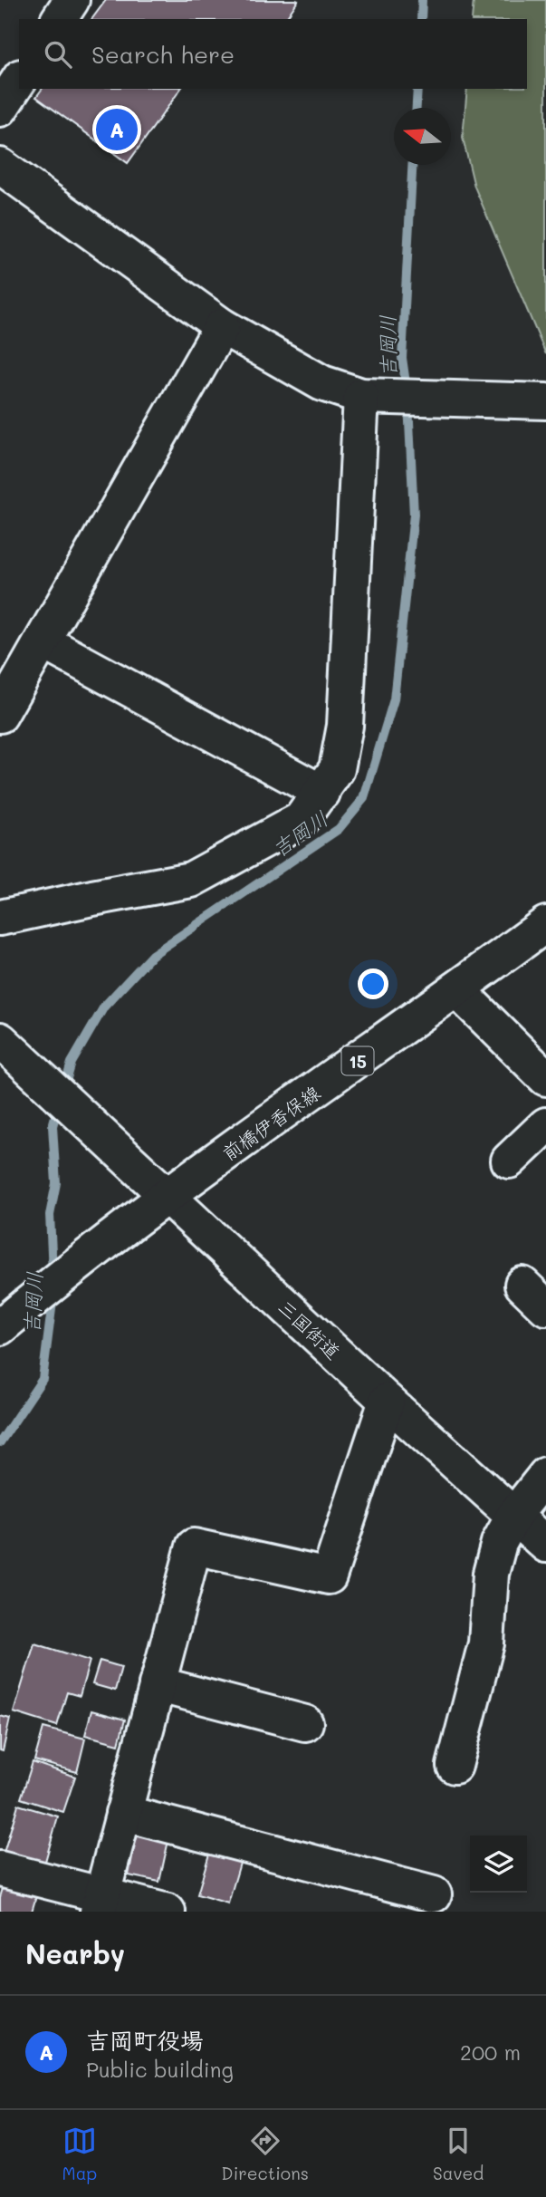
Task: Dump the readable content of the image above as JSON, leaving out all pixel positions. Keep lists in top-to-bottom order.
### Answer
{
  "streets": {
    "street": ["15", "前橋伊香保線", "三国街道"]
  },
  "crossings": [
    ["前橋伊香保線", "三国街道"]
  ],
  "water": ["吉岡川"],
  "north": "left",
  "page": {
    "search": "Search here",
    "pins": "A",
    "heading": "Nearby",
    "list": [
      {
        "mark": "A",
        "name": "吉岡町役場",
        "note": "Public building",
        "value": "200 m"
      }
    ],
    "nav": ["Map", "Directions", "Saved"]
  }
}
